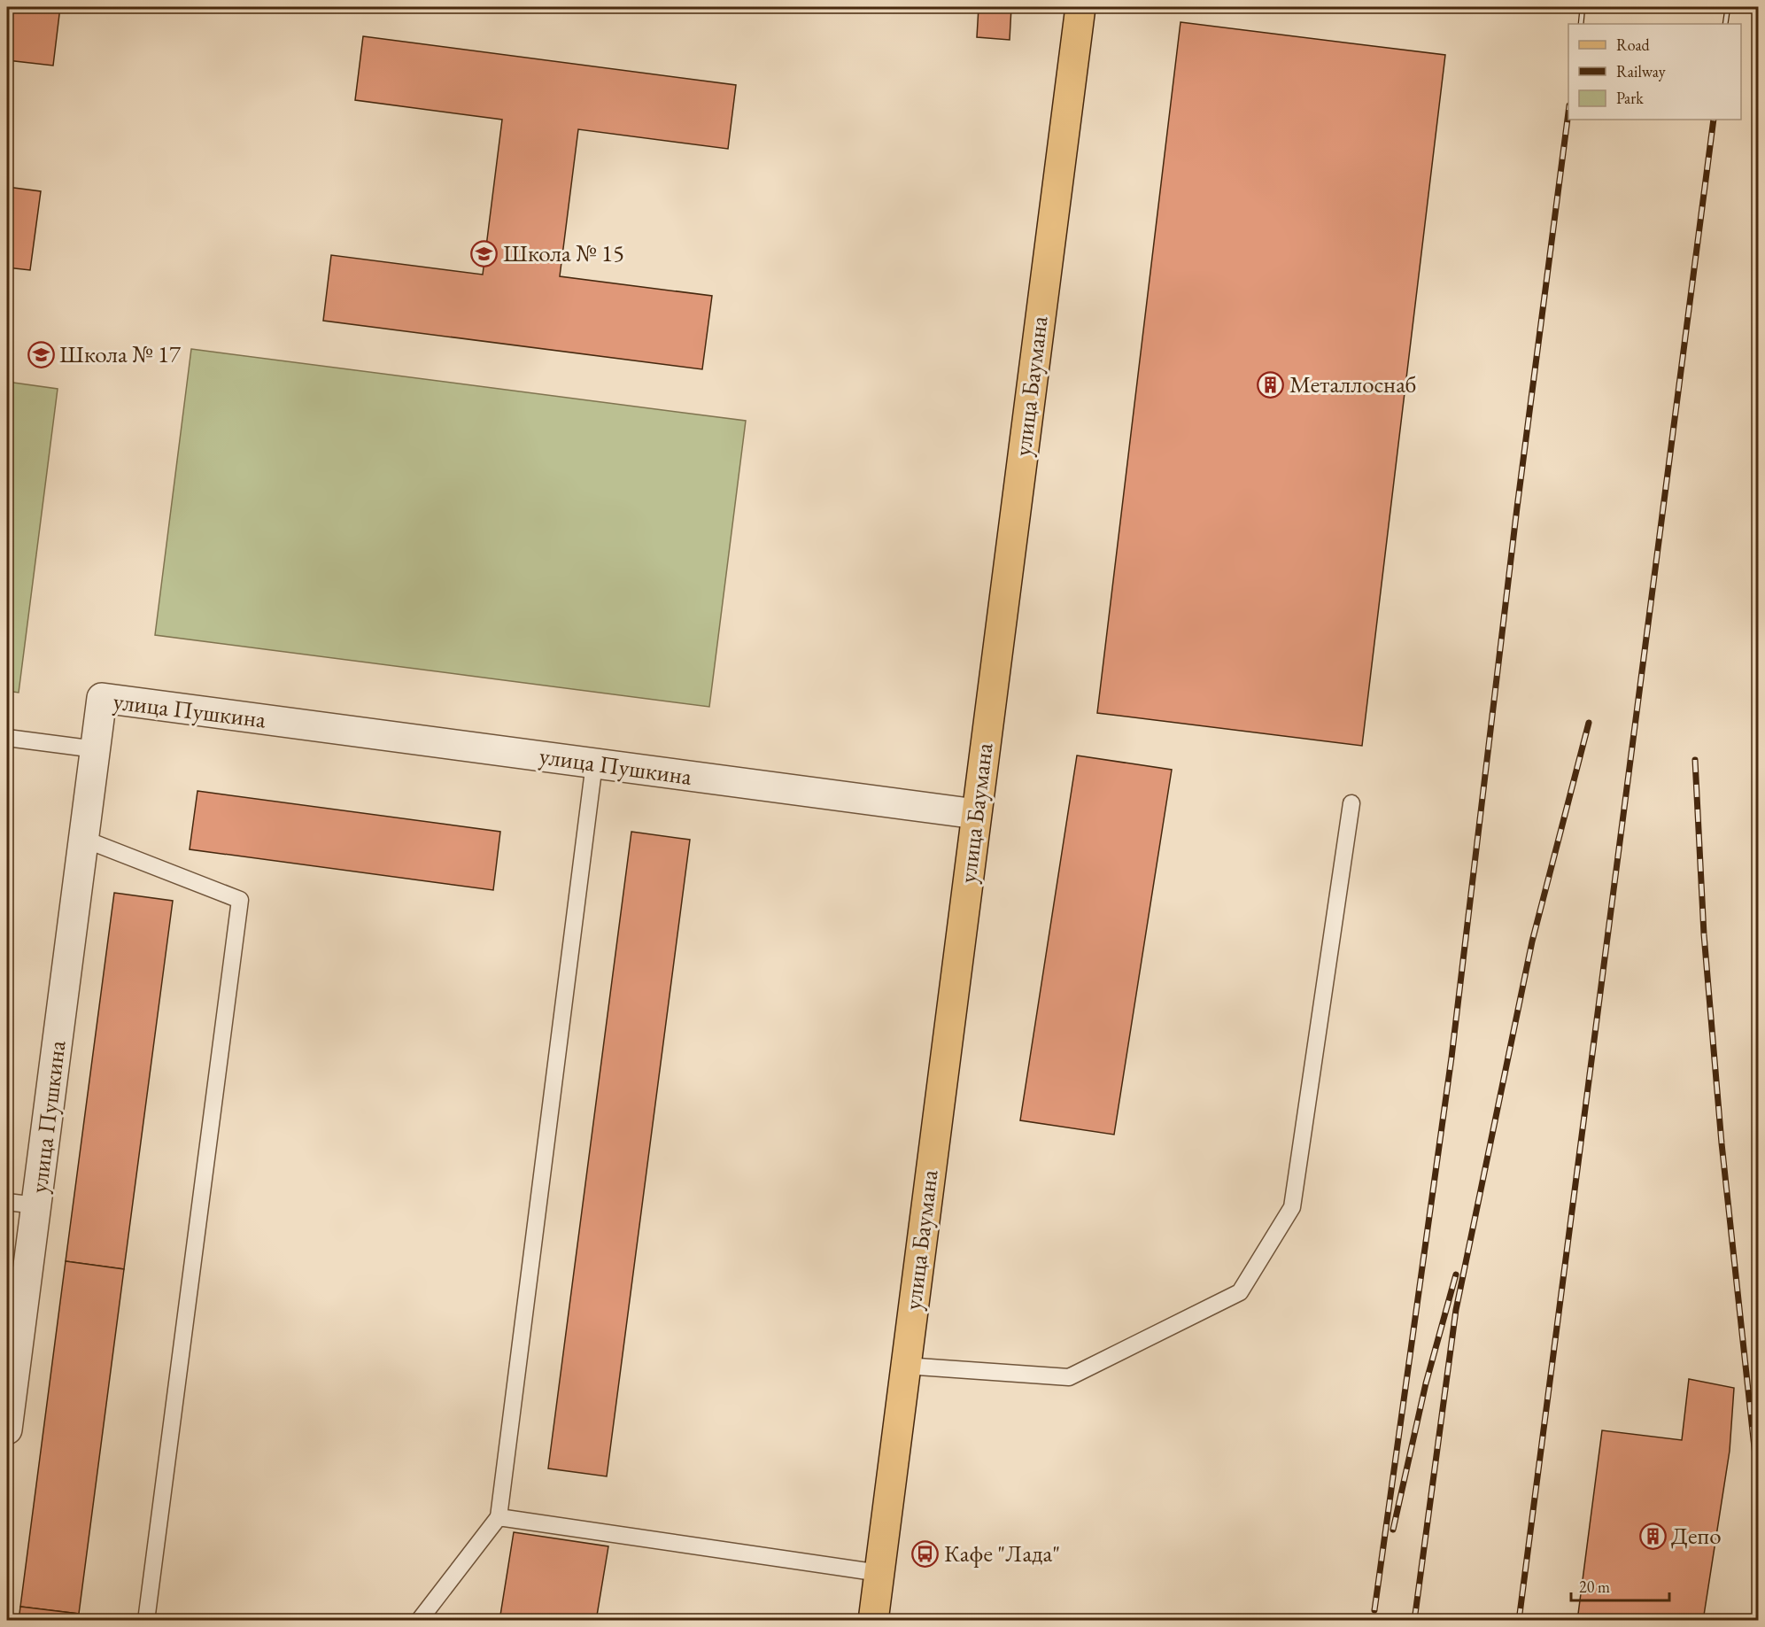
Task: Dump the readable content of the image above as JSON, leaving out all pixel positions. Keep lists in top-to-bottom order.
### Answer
{
  "streets": {
    "main road": ["улица Баумана"],
    "street": ["улица Пушкина"]
  },
  "crossings": [
    ["улица Баумана", "улица Пушкина"]
  ],
  "places": {
    "school or university": ["Школа № 15", "Школа № 17"],
    "building": ["Металлоснаб", "Депо"],
    "bus stop": ["Кафе \"Лада\""]
  },
  "legend": ["Road", "Railway", "Park"],
  "scale_bar": "20 m"
}
